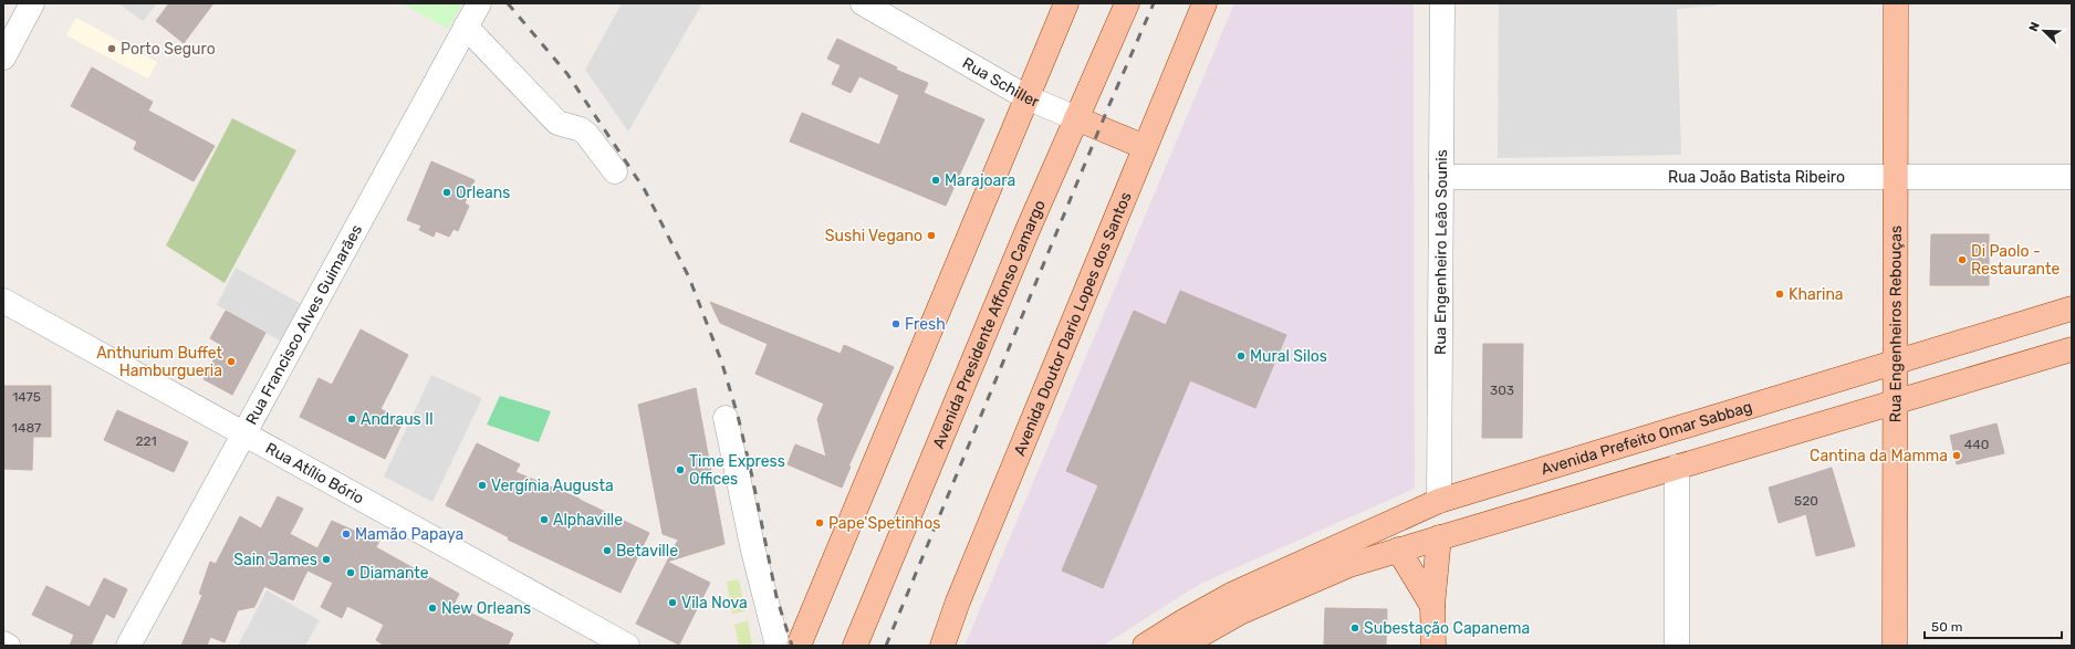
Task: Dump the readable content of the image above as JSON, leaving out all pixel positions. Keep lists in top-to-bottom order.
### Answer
{
  "streets": {
    "main road": [
      "Rua Schiller",
      "Avenida Presidente Affonso Camargo",
      "Avenida Doutor Dario Lopes dos Santos",
      "Rua Engenheiros Rebouças",
      "Avenida Prefeito Omar Sabbag"
    ],
    "street": [
      "Rua João Batista Ribeiro",
      "Rua Engenheiro Leão Sounis",
      "Rua Francisco Alves Guimarães",
      "Rua Atílio Bório"
    ]
  },
  "crossings": [
    ["Rua Schiller", "Avenida Presidente Affonso Camargo"],
    ["Rua Schiller", "Avenida Doutor Dario Lopes dos Santos"],
    ["Rua João Batista Ribeiro", "Rua Engenheiro Leão Sounis"],
    ["Rua João Batista Ribeiro", "Rua Engenheiros Rebouças"],
    ["Rua Engenheiro Leão Sounis", "Avenida Prefeito Omar Sabbag"],
    ["Rua Engenheiros Rebouças", "Avenida Prefeito Omar Sabbag"],
    ["Rua Francisco Alves Guimarães", "Rua Atílio Bório"]
  ],
  "places": [
    "Porto Seguro",
    "Marajoara",
    "Orleans",
    "Sushi Vegano",
    "Di Paolo - Restaurante",
    "Kharina",
    "Fresh",
    "Mural Silos",
    "Anthurium Buffet Hamburgueria",
    "Andraus II",
    "Cantina da Mamma",
    "Time Express Offices",
    "Vergínia Augusta",
    "Alphaville",
    "Pape'Spetinhos",
    "Mamão Papaya",
    "Betaville",
    "Sain James",
    "Diamante",
    "Vila Nova",
    "New Orleans",
    "Subestação Capanema"
  ],
  "house_numbers": [
    "303",
    "1475",
    "1487",
    "221",
    "440",
    "520"
  ],
  "scale_bar": "50 m",
  "north": "top left"
}
